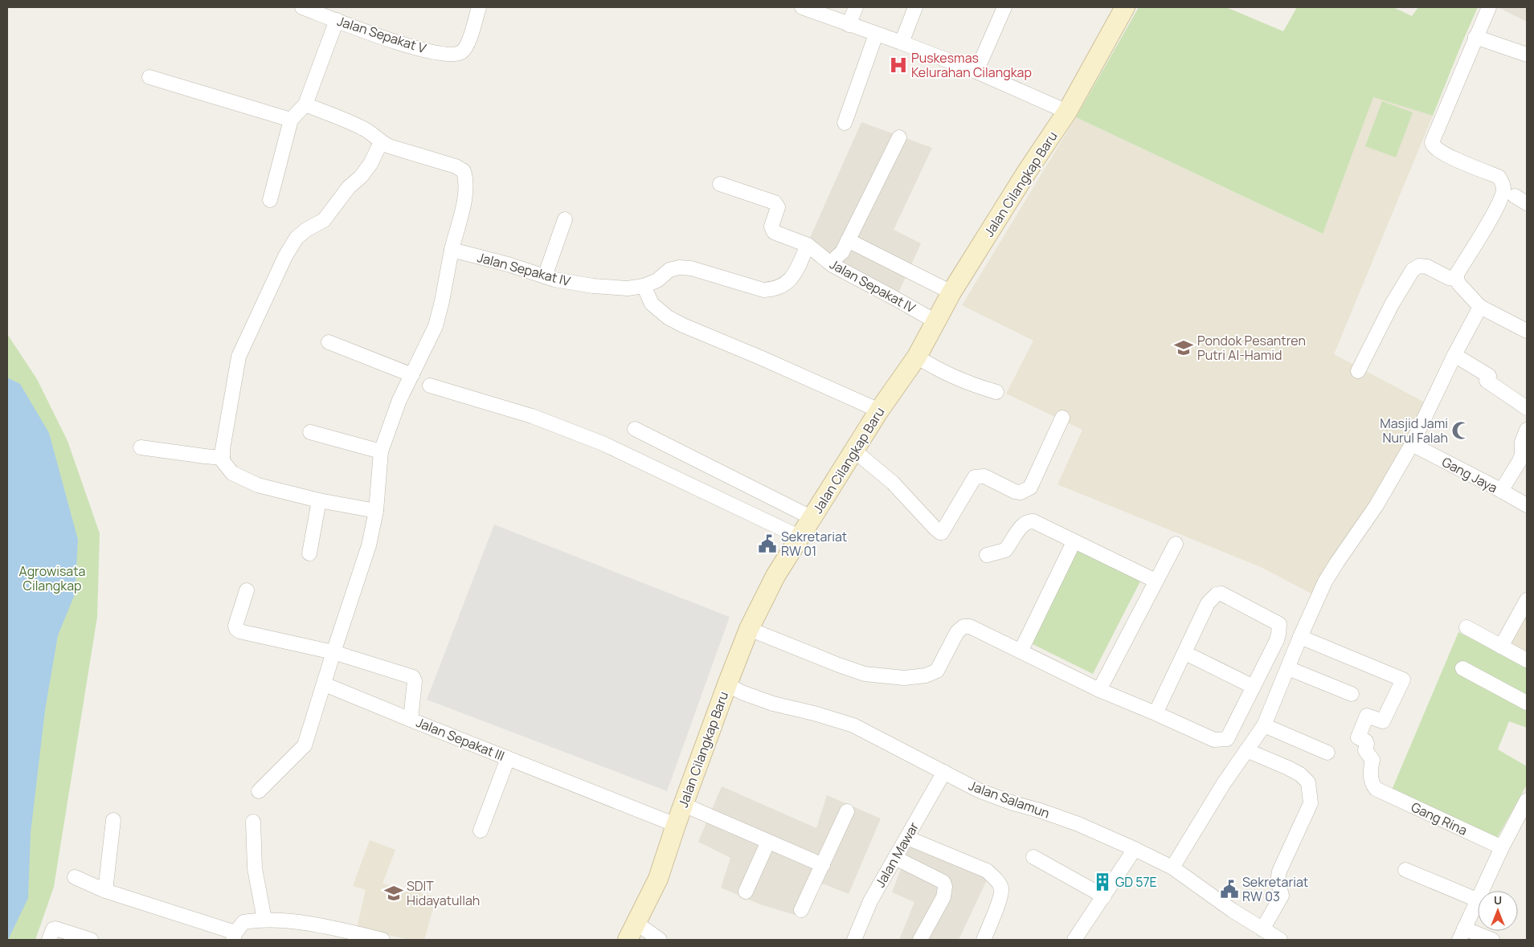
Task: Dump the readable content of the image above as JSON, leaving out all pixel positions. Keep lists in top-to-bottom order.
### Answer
{
  "streets": {
    "street": [
      "Jalan Sepakat V",
      "Jalan Cilangkap Baru",
      "Jalan Sepakat IV",
      "Gang Jaya",
      "Jalan Sepakat III",
      "Jalan Salamun",
      "Gang Rina",
      "Jalan Mawar"
    ]
  },
  "crossings": [
    ["Jalan Cilangkap Baru", "Jalan Sepakat IV"],
    ["Jalan Cilangkap Baru", "Jalan Sepakat III"],
    ["Jalan Cilangkap Baru", "Jalan Salamun"],
    ["Jalan Salamun", "Jalan Mawar"]
  ],
  "parks": ["Agrowisata Cilangkap"],
  "places": {
    "hospital": ["Puskesmas Kelurahan Cilangkap"],
    "school or university": ["Pondok Pesantren Putri Al-Hamid", "SDIT Hidayatullah"],
    "mosque": ["Masjid Jami Nurul Falah"],
    "public building": ["Sekretariat RW 01", "Sekretariat RW 03"],
    "building": ["GD 57E"]
  },
  "north": "top"
}
